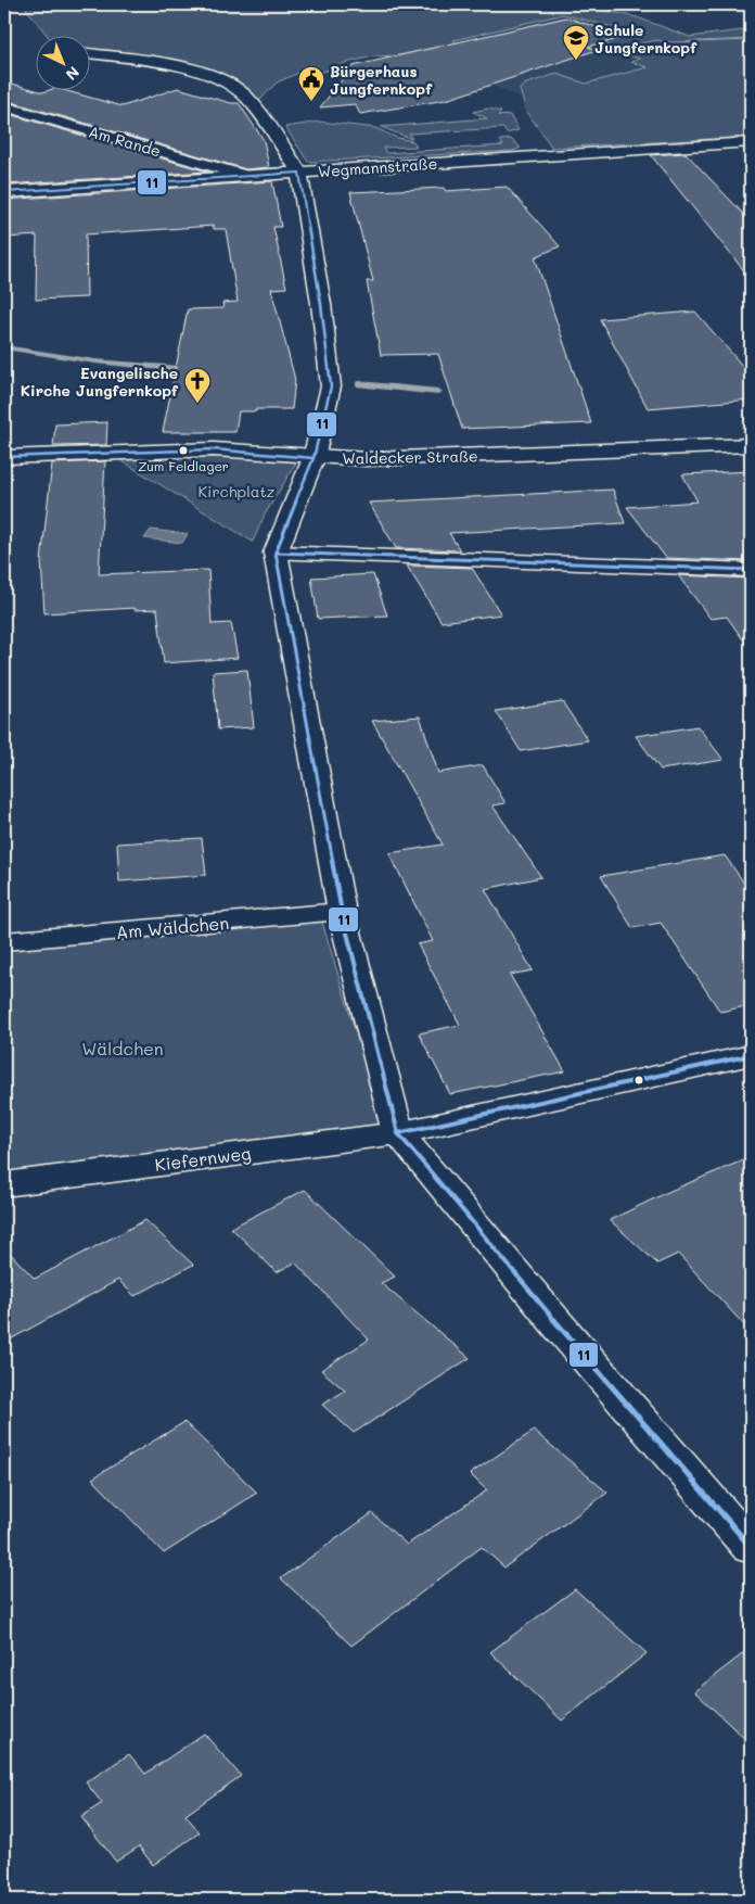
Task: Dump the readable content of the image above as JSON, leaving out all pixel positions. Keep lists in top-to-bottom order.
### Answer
{
  "streets": {
    "street": [
      "Am Rande",
      "Wegmannstraße",
      "Waldecker Straße",
      "Am Wäldchen",
      "Kiefernweg"
    ]
  },
  "crossings": [
    ["Am Rande", "Wegmannstraße"]
  ],
  "parks": ["Kirchplatz", "Wäldchen"],
  "places": {
    "school or university": ["Schule Jungfernkopf"],
    "public building": ["Bürgerhaus Jungfernkopf"],
    "church": ["Evangelische Kirche Jungfernkopf"],
    "other": ["Zum Feldlager"]
  },
  "lines": ["transit line 11"],
  "north": "bottom right"
}
